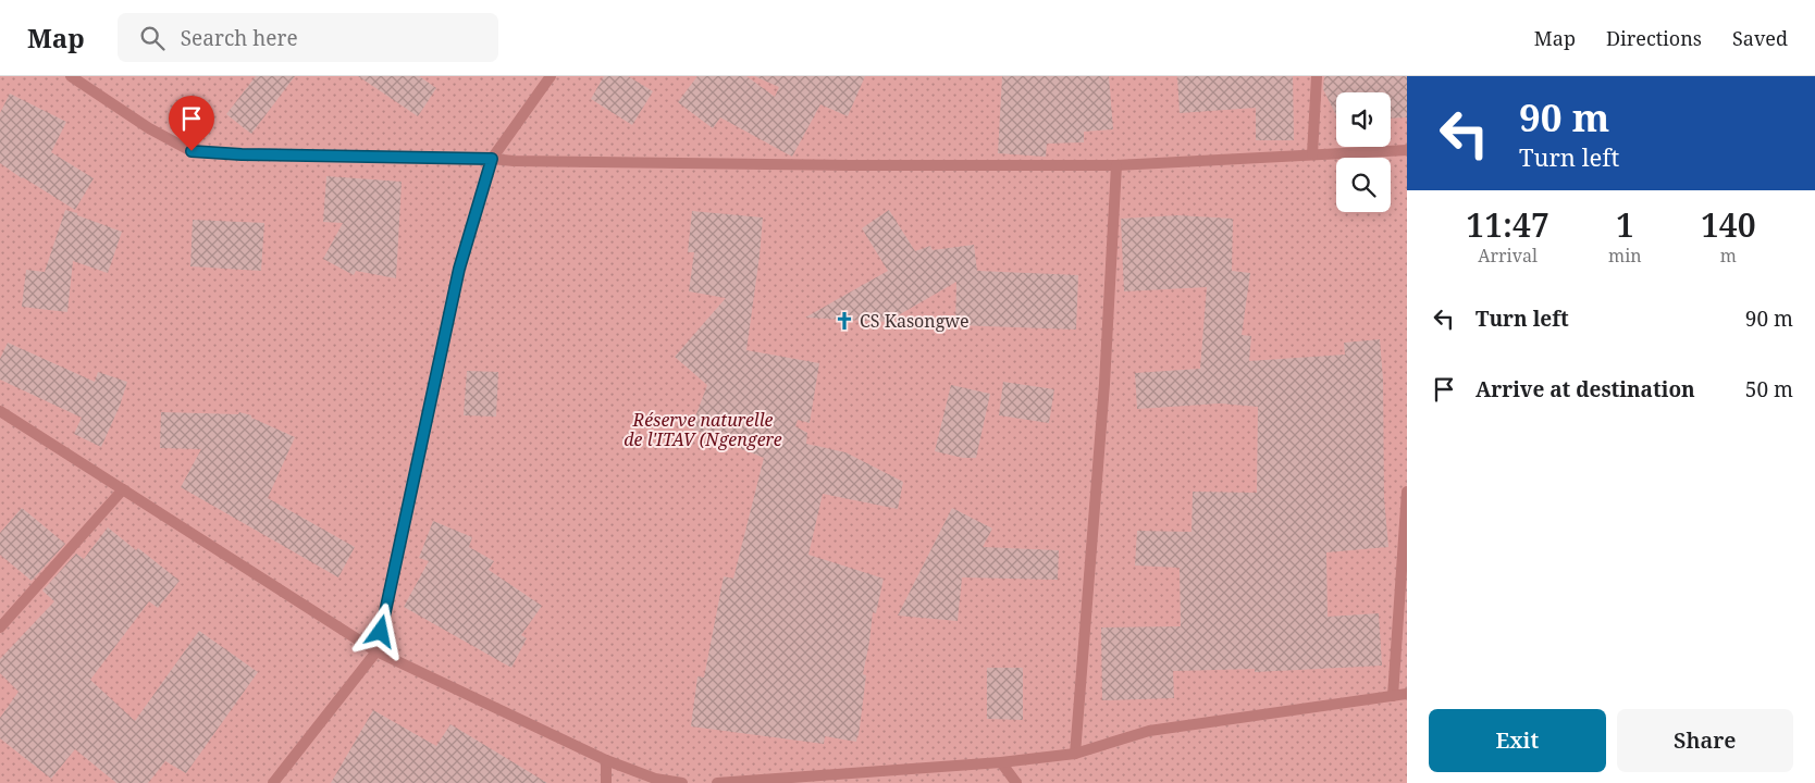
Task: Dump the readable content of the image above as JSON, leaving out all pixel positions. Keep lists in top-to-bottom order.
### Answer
{
  "parks": ["Réserve naturelle de l'ITAV (Ngengere"],
  "places": {
    "church": ["CS Kasongwe"]
  },
  "page": {
    "header": "Map",
    "search": "Search here",
    "nav": ["Map", "Directions", "Saved"],
    "turn": ["90 m", "Turn left"],
    "eta": [
      "11:47",
      "Arrival",
      "1",
      "min",
      "140",
      "m"
    ],
    "list": [
      {
        "name": "Turn left",
        "value": "90 m"
      },
      {
        "name": "Arrive at destination",
        "value": "50 m"
      }
    ],
    "buttons": ["Exit", "Share"]
  }
}
